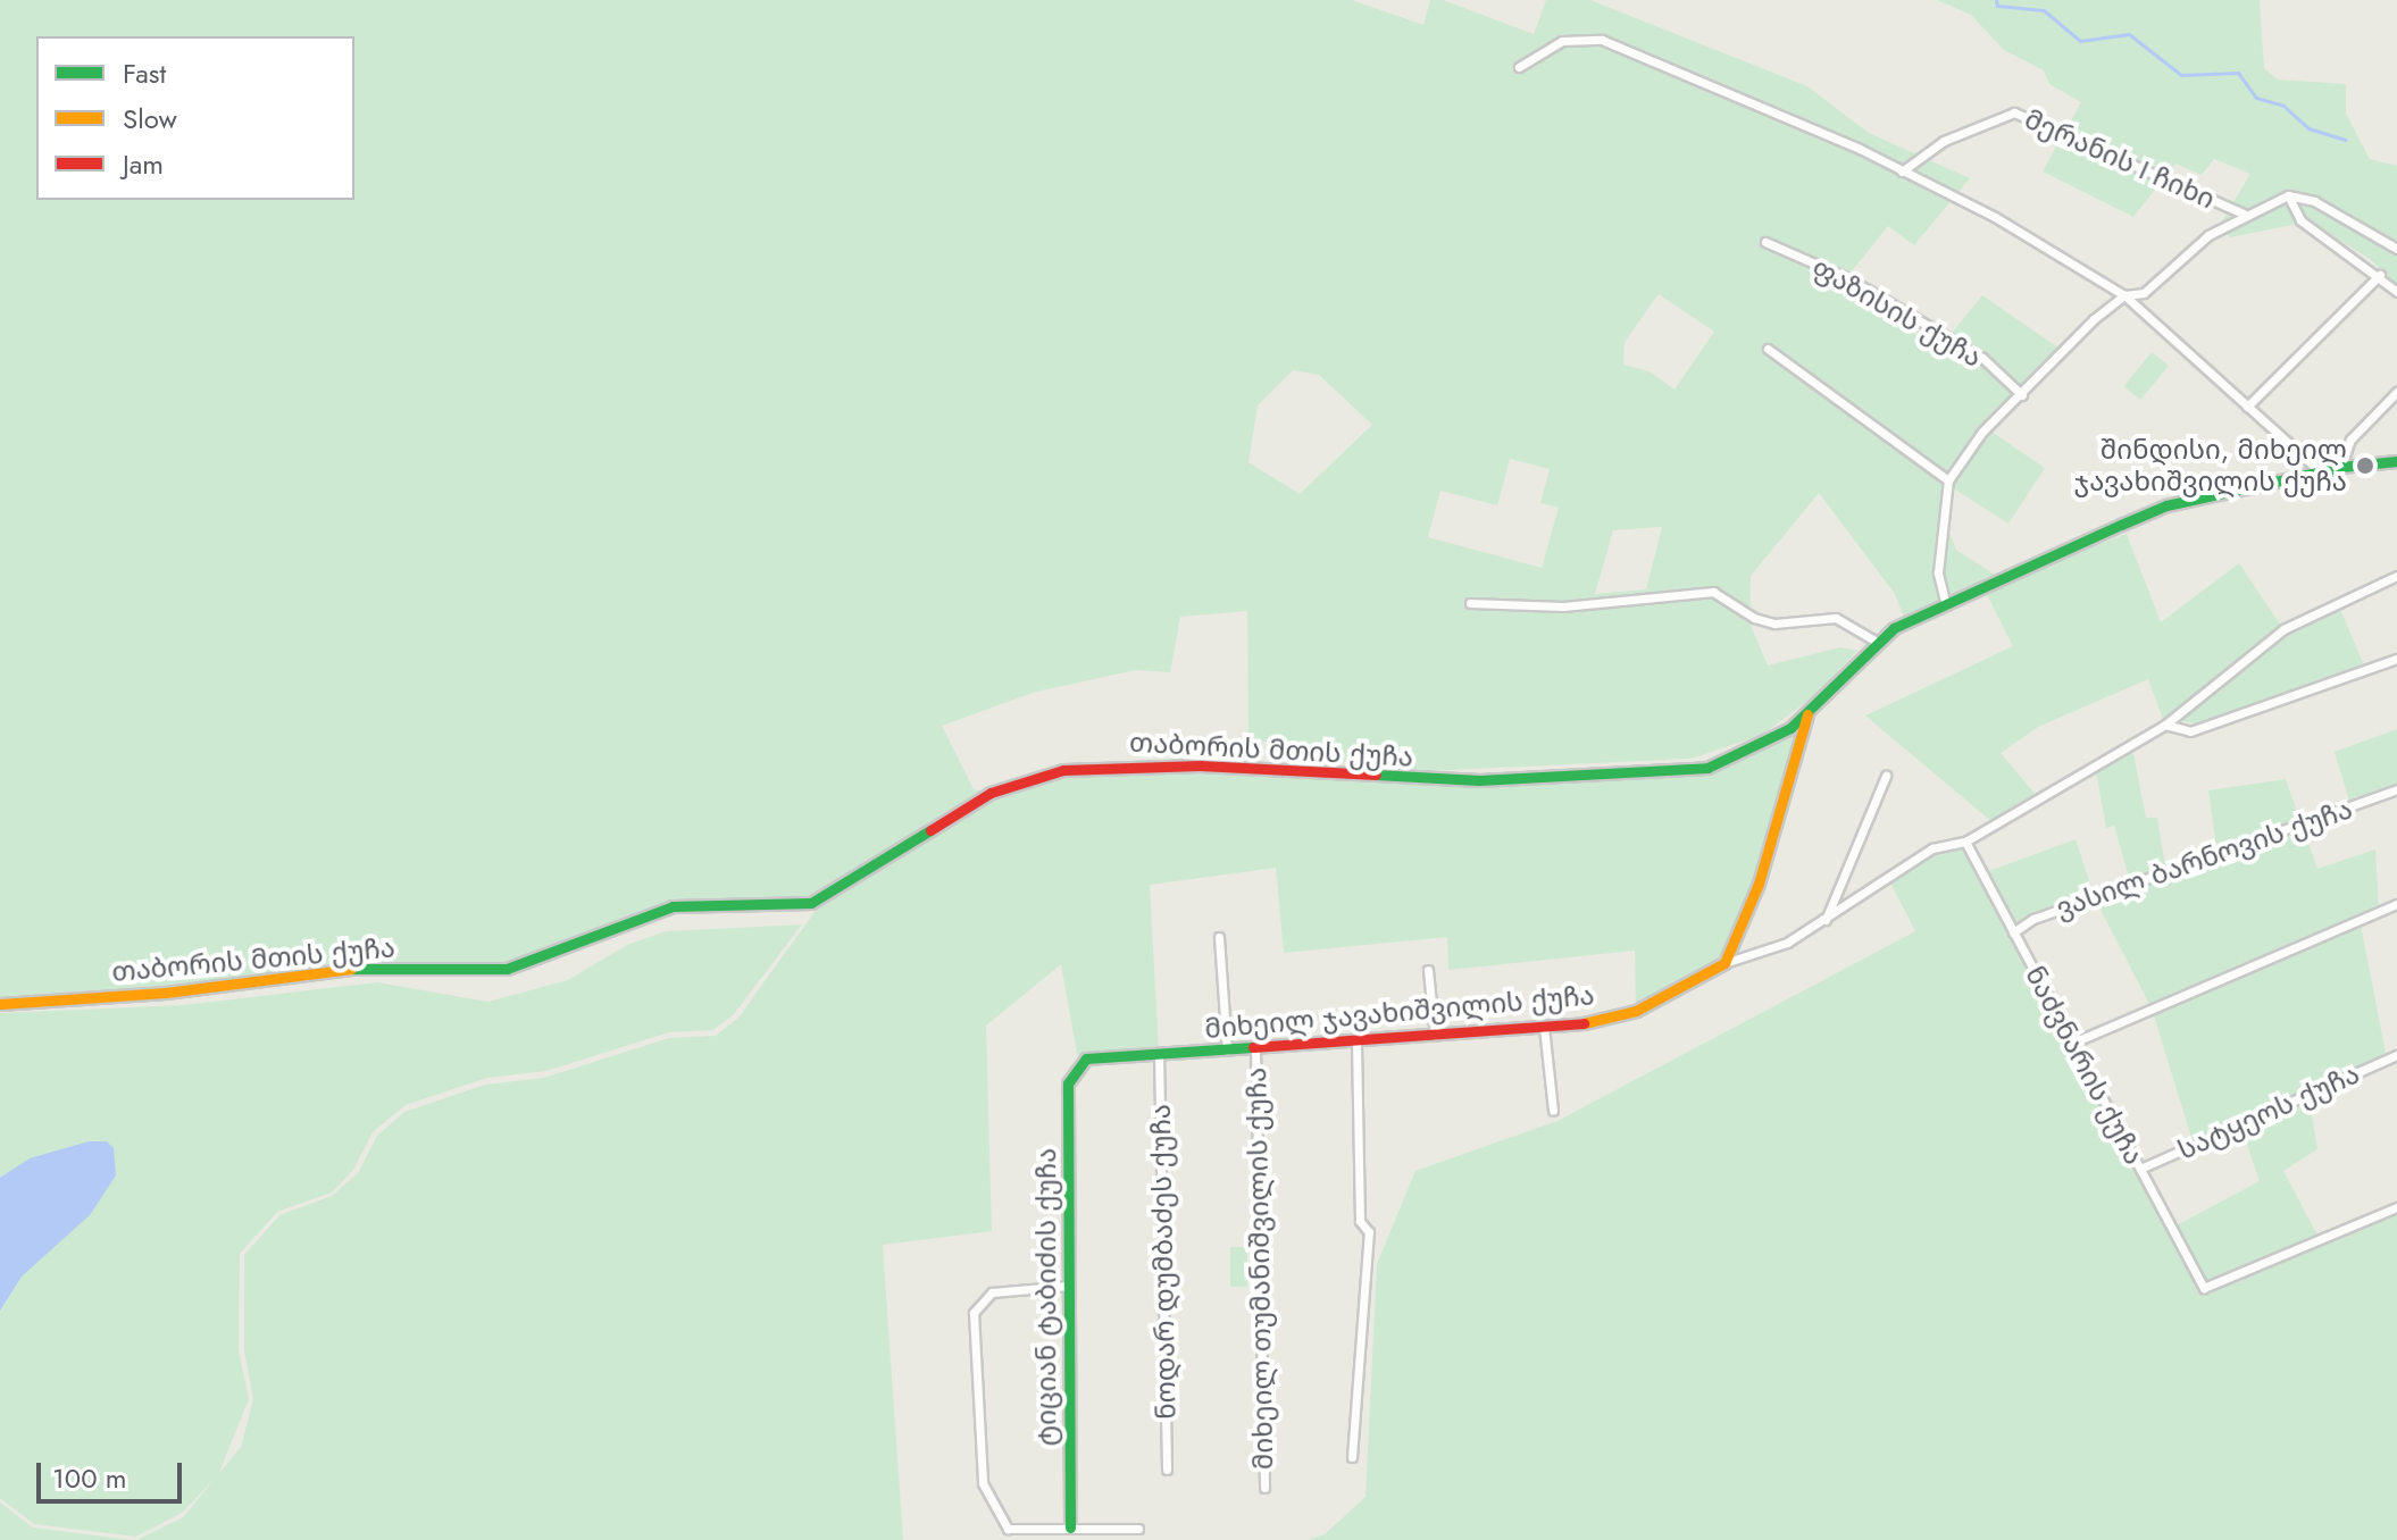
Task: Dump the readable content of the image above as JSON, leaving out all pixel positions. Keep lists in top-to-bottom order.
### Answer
{
  "streets": {
    "main road": ["თაბორის მთის ქუჩა", "მიხეილ ჯავახიშვილის ქუჩა", "ტიციან ტაბიძის ქუჩა"],
    "street": [
      "მერანის I ჩიხი",
      "ფაზისის ქუჩა",
      "ვასილ ბარნოვის ქუჩა",
      "ნაძვნარის ქუჩა",
      "სატყეოს ქუჩა",
      "ნოდარ დუმბაძეს ქუჩა",
      "მიხეილ თუმანიშვილის ქუჩა"
    ]
  },
  "crossings": [
    ["ვასილ ბარნოვის ქუჩა", "ნაძვნარის ქუჩა"],
    ["მიხეილ ჯავახიშვილის ქუჩა", "ნოდარ დუმბაძეს ქუჩა"],
    ["მიხეილ ჯავახიშვილის ქუჩა", "მიხეილ თუმანიშვილის ქუჩა"],
    ["მიხეილ ჯავახიშვილის ქუჩა", "ტიციან ტაბიძის ქუჩა"],
    ["ნაძვნარის ქუჩა", "სატყეოს ქუჩა"]
  ],
  "places": ["შინდისი, მიხეილ ჯავახიშვილის ქუჩა"],
  "legend": ["Fast", "Slow", "Jam"],
  "scale_bar": "100 m"
}
